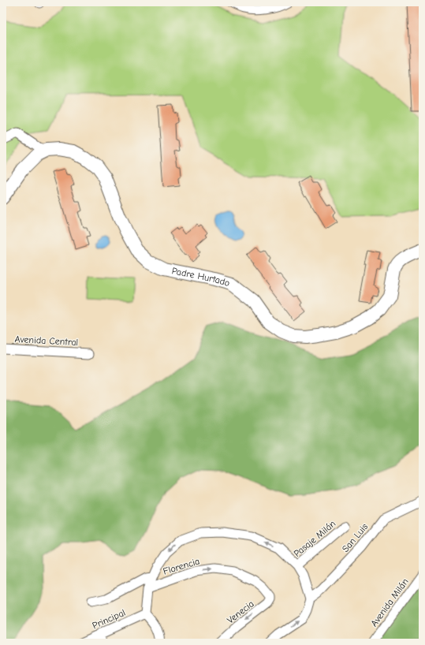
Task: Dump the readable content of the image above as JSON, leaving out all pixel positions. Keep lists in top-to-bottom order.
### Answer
{
  "streets": {
    "street": [
      "Padre Hurtado",
      "Avenida Central",
      "San Luis",
      "Pasaje Milán",
      "Florencia",
      "Avenida Milán",
      "Venecia",
      "Principal"
    ]
  },
  "crossings": [
    ["Florencia", "Venecia"]
  ],
  "one_way": ["Florencia"]
}
